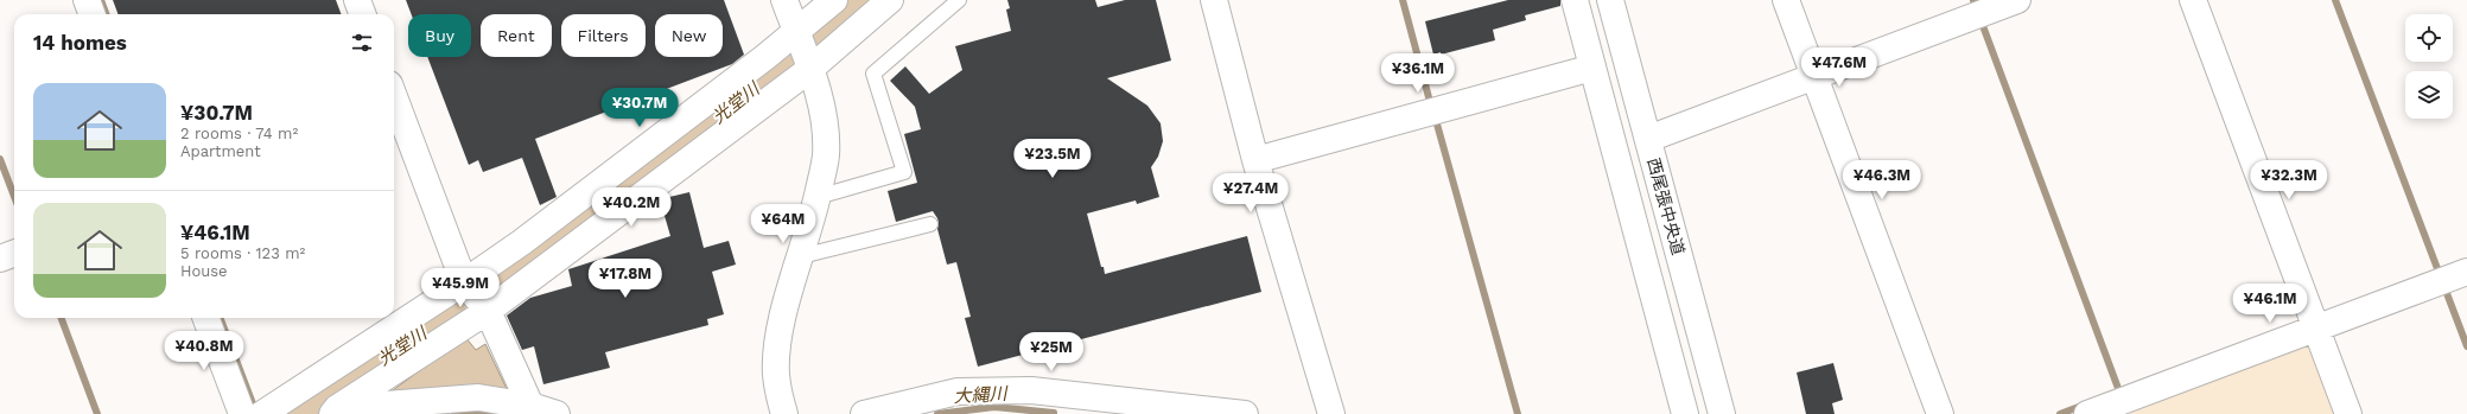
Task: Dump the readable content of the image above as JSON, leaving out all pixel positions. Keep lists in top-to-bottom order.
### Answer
{
  "streets": {
    "street": ["西尾張中央道"]
  },
  "water": ["光堂川", "大縄川"],
  "page": {
    "chip": [
      "Buy",
      "Rent",
      "Filters",
      "New"
    ],
    "heading": "14 homes",
    "price": [
      "¥47.6M",
      "¥36.1M",
      "¥30.7M",
      "¥23.5M",
      "¥46.3M",
      "¥32.3M",
      "¥27.4M",
      "¥40.2M",
      "¥64M",
      "¥17.8M",
      "¥45.9M",
      "¥46.1M",
      "¥40.8M",
      "¥25M"
    ],
    "list": [
      {
        "name": "¥30.7M",
        "note": "2 rooms · 74 m² · Apartment"
      },
      {
        "name": "¥46.1M",
        "note": "5 rooms · 123 m² · House"
      }
    ]
  }
}
